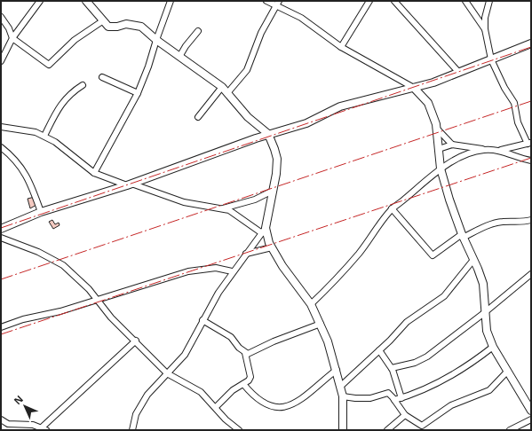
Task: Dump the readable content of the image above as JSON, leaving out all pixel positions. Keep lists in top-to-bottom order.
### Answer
{
  "north": "top left"
}
